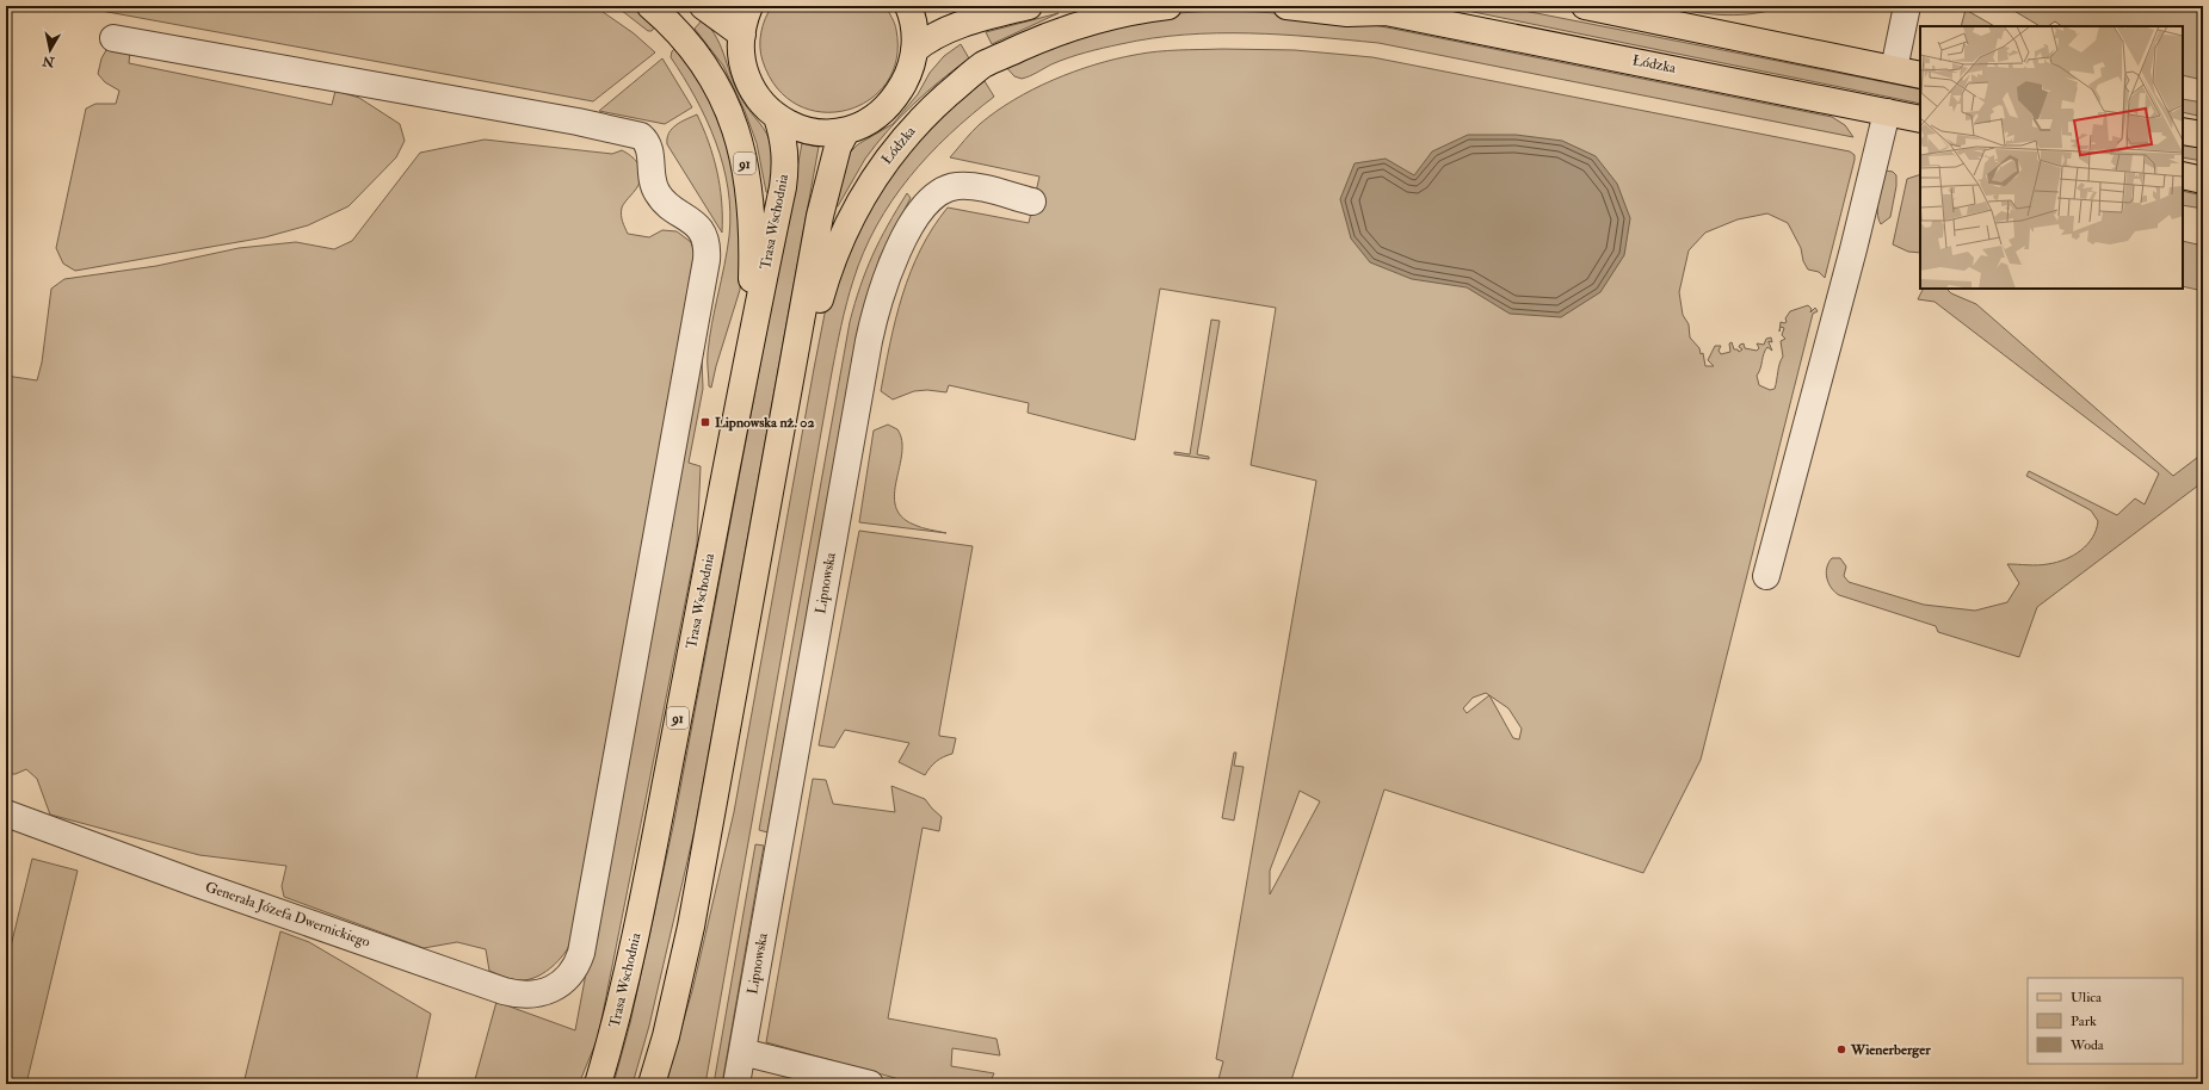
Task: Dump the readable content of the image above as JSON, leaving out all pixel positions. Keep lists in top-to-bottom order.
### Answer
{
  "streets": {
    "main road": ["Łódzka", "91", "Trasa Wschodnia"],
    "street": ["Lipnowska", "Generała Józefa Dwernickiego"]
  },
  "crossings": [
    ["91", "Trasa Wschodnia"]
  ],
  "places": {
    "transit": ["Lipnowska nż. 02"],
    "other": ["Wienerberger"]
  },
  "legend": ["Ulica", "Park", "Woda"],
  "north": "bottom"
}
